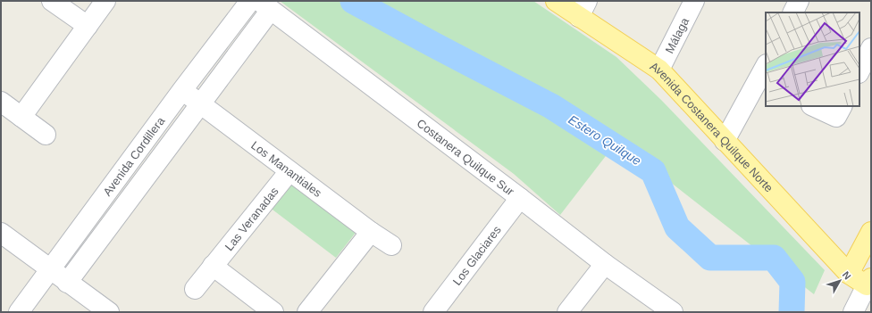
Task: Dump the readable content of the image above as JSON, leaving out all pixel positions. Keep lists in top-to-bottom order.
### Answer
{
  "streets": {
    "main road": ["Avenida Costanera Quilque Norte"],
    "street": [
      "Málaga",
      "Avenida Cordillera",
      "Costanera Quilque Sur",
      "Los Manantiales",
      "Las Veranadas",
      "Los Glaciares"
    ]
  },
  "crossings": [
    ["Málaga", "Avenida Costanera Quilque Norte"],
    ["Avenida Cordillera", "Costanera Quilque Sur"],
    ["Avenida Cordillera", "Los Manantiales"],
    ["Costanera Quilque Sur", "Los Glaciares"],
    ["Los Manantiales", "Las Veranadas"]
  ],
  "water": ["Estero Quilque"],
  "north": "top right"
}
